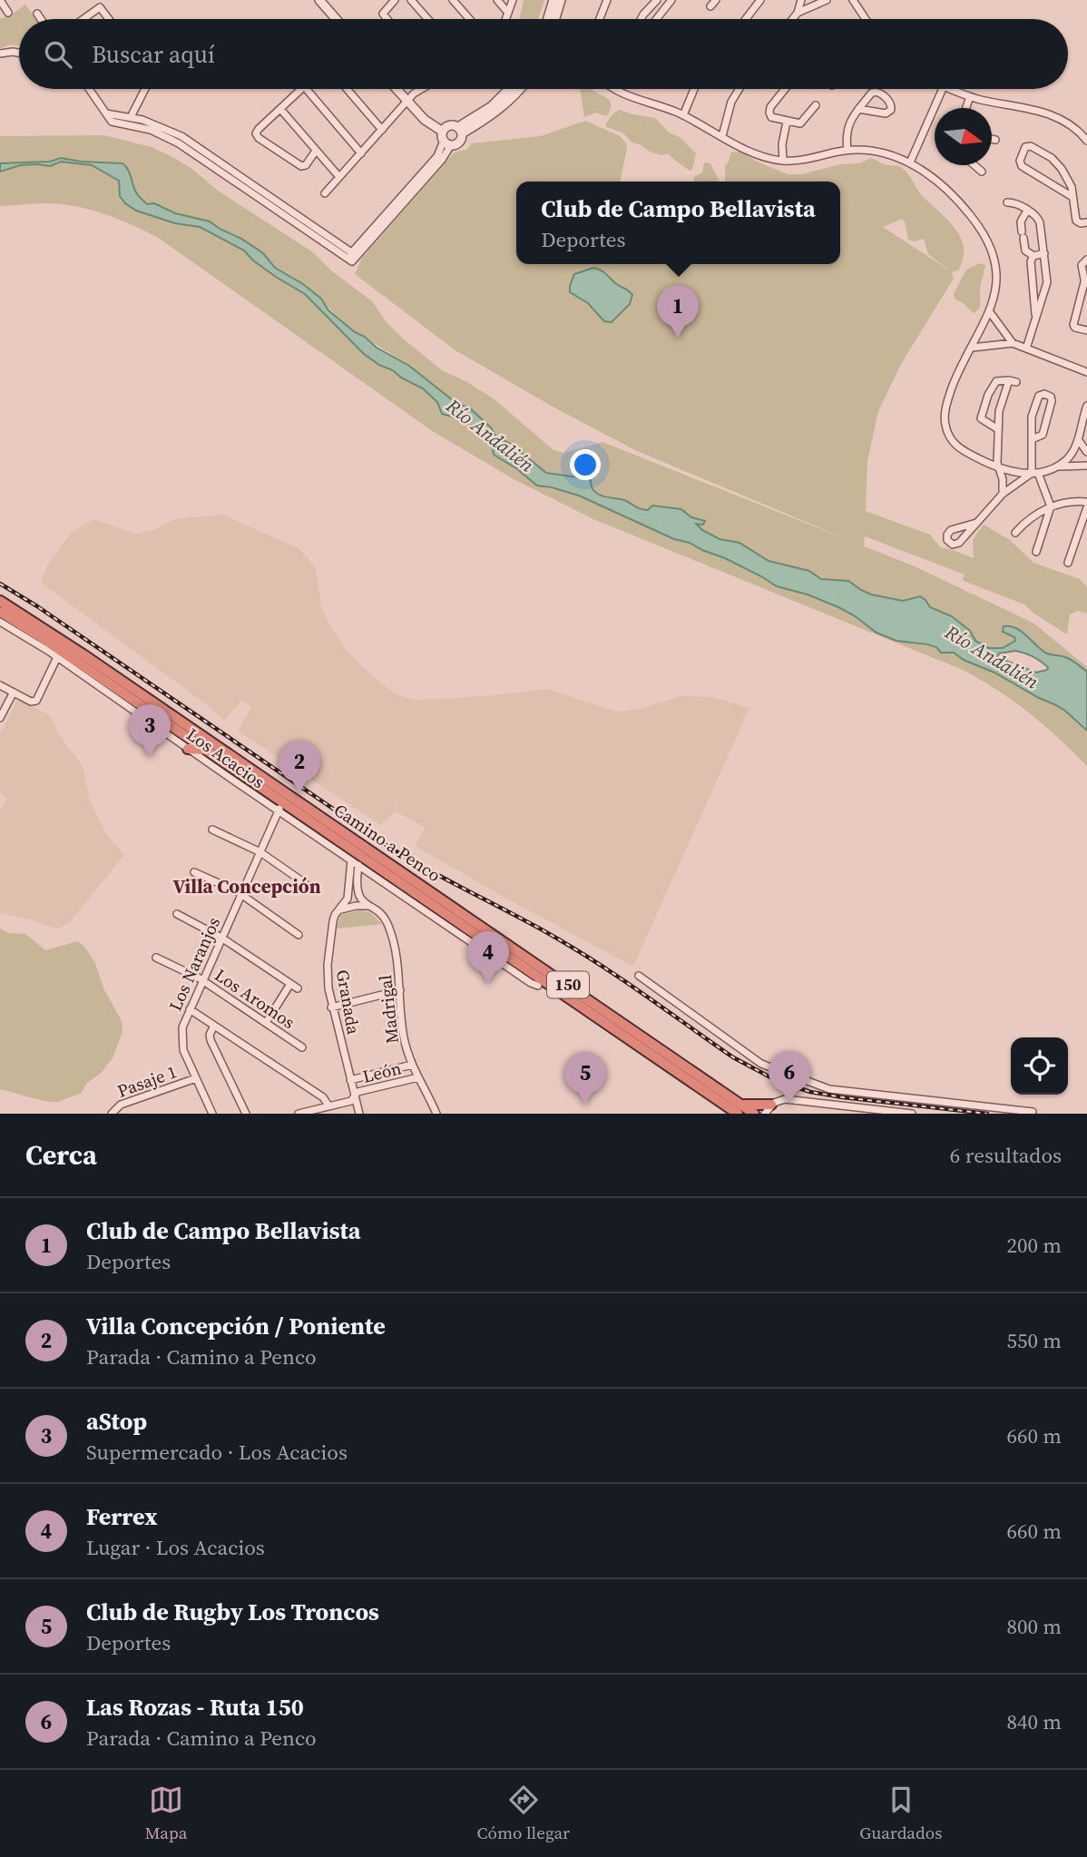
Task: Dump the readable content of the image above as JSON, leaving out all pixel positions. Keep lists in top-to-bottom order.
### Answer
{
  "streets": {
    "highway": ["Camino a Penco", "150"],
    "street": [
      "Los Acacios",
      "Los Naranjos",
      "Los Aromos",
      "Granada",
      "Madrigal",
      "León",
      "Pasaje 1"
    ]
  },
  "crossings": [
    ["Los Acacios", "Camino a Penco"],
    ["Los Acacios", "Los Naranjos"],
    ["Los Acacios", "Granada"],
    ["Los Acacios", "Madrigal"],
    ["Camino a Penco", "Los Naranjos"],
    ["Los Naranjos", "Los Aromos"],
    ["Los Naranjos", "Pasaje 1"],
    ["Granada", "Madrigal"],
    ["Granada", "León"],
    ["Madrigal", "León"]
  ],
  "districts": ["Villa Concepción"],
  "water": ["Río Andalién"],
  "north": "right",
  "page": {
    "search": "Buscar aquí",
    "popup": ["Club de Campo Bellavista", "Deportes"],
    "pins": [
      "1",
      "3",
      "2",
      "4",
      "6",
      "5"
    ],
    "heading": ["Cerca", "6 resultados"],
    "list": [
      {
        "mark": "1",
        "name": "Club de Campo Bellavista",
        "note": "Deportes",
        "value": "200 m"
      },
      {
        "mark": "2",
        "name": "Villa Concepción / Poniente",
        "note": "Parada · Camino a Penco",
        "value": "550 m"
      },
      {
        "mark": "3",
        "name": "aStop",
        "note": "Supermercado · Los Acacios",
        "value": "660 m"
      },
      {
        "mark": "4",
        "name": "Ferrex",
        "note": "Lugar · Los Acacios",
        "value": "660 m"
      },
      {
        "mark": "5",
        "name": "Club de Rugby Los Troncos",
        "note": "Deportes",
        "value": "800 m"
      },
      {
        "mark": "6",
        "name": "Las Rozas - Ruta 150",
        "note": "Parada · Camino a Penco",
        "value": "840 m"
      }
    ],
    "nav": ["Mapa", "Cómo llegar", "Guardados"]
  }
}
